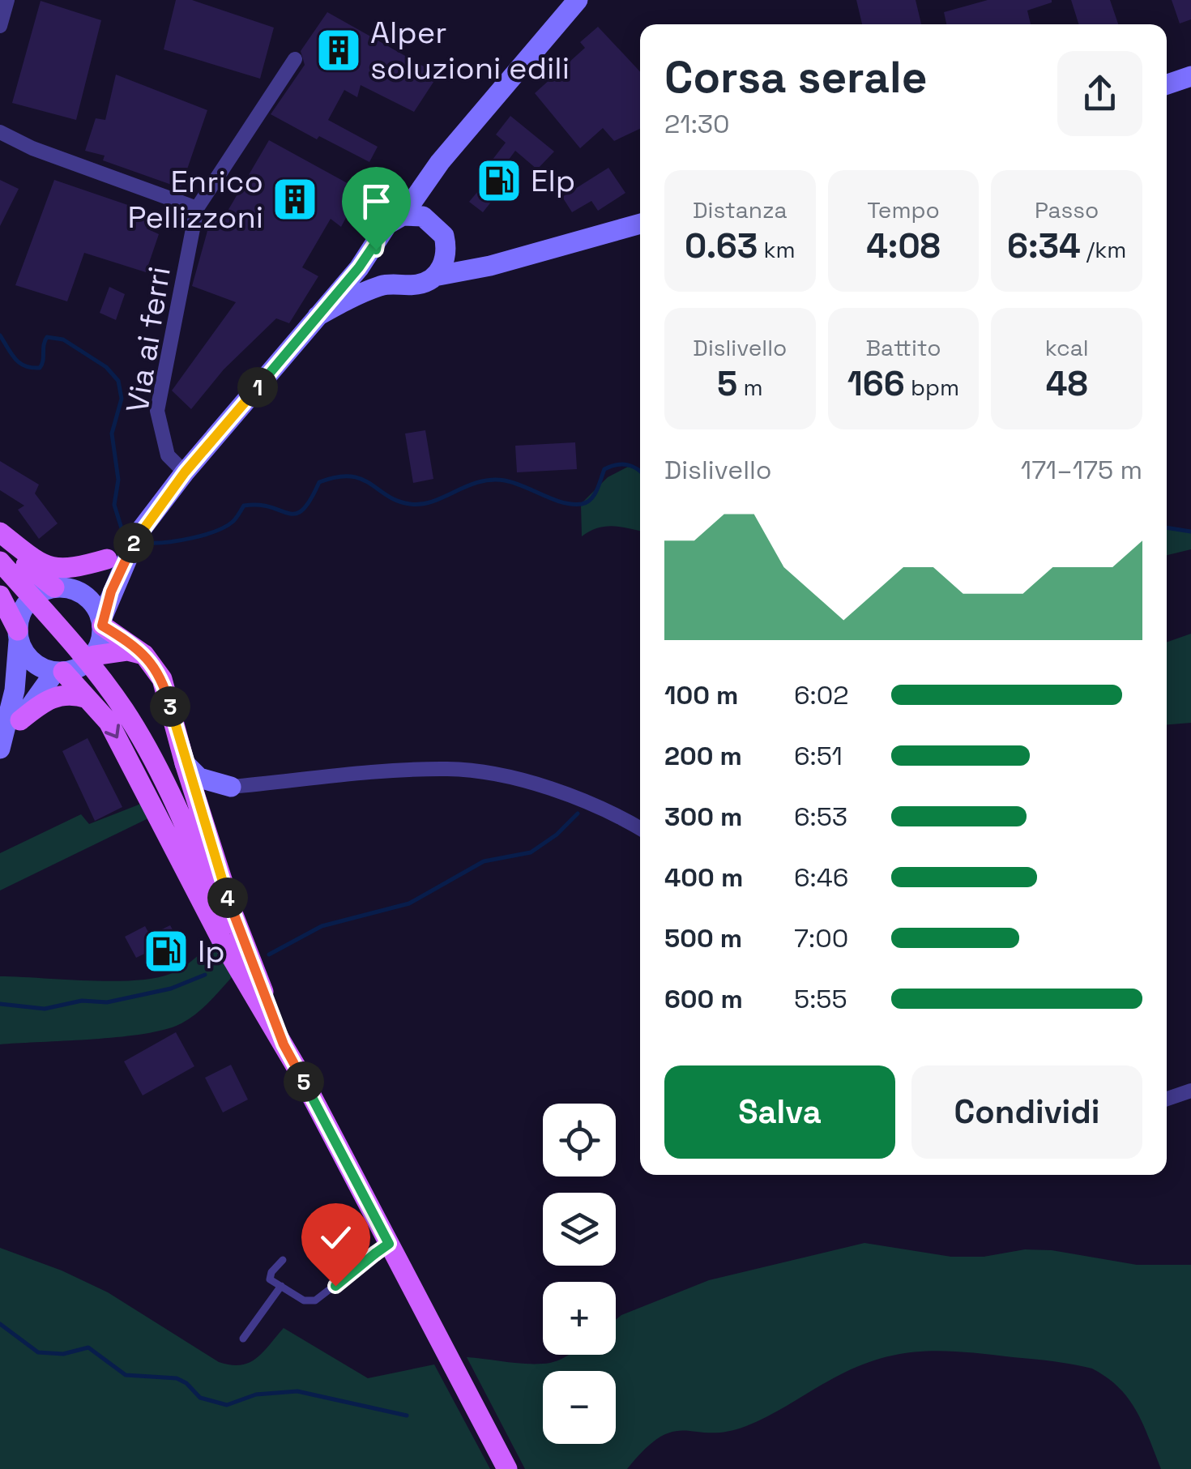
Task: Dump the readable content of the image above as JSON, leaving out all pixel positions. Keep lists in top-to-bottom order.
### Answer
{
  "streets": {
    "street": ["Via ai ferri"]
  },
  "places": {
    "building": ["Alper soluzioni edili", "Enrico Pellizzoni"],
    "fuel station": ["Elp", "Ip"]
  },
  "page": {
    "heading": ["Corsa serale", "21:30"],
    "stats": [
      ["Distanza", "0.63 km"],
      ["Tempo", "4:08"],
      ["Passo", "6:34 /km"],
      ["Dislivello", "5 m"],
      ["Battito", "166 bpm"],
      ["kcal", "48"]
    ],
    "pins": [
      "1",
      "2",
      "3",
      "4",
      "5"
    ],
    "chart": ["Dislivello", "171–175 m"],
    "list": [
      {
        "name": "100 m",
        "note": "6:02"
      },
      {
        "name": "200 m",
        "note": "6:51"
      },
      {
        "name": "300 m",
        "note": "6:53"
      },
      {
        "name": "400 m",
        "note": "6:46"
      },
      {
        "name": "500 m",
        "note": "7:00"
      },
      {
        "name": "600 m",
        "note": "5:55"
      }
    ],
    "buttons": ["Salva", "Condividi"],
    "map_buttons": ["+", "−"]
  }
}
